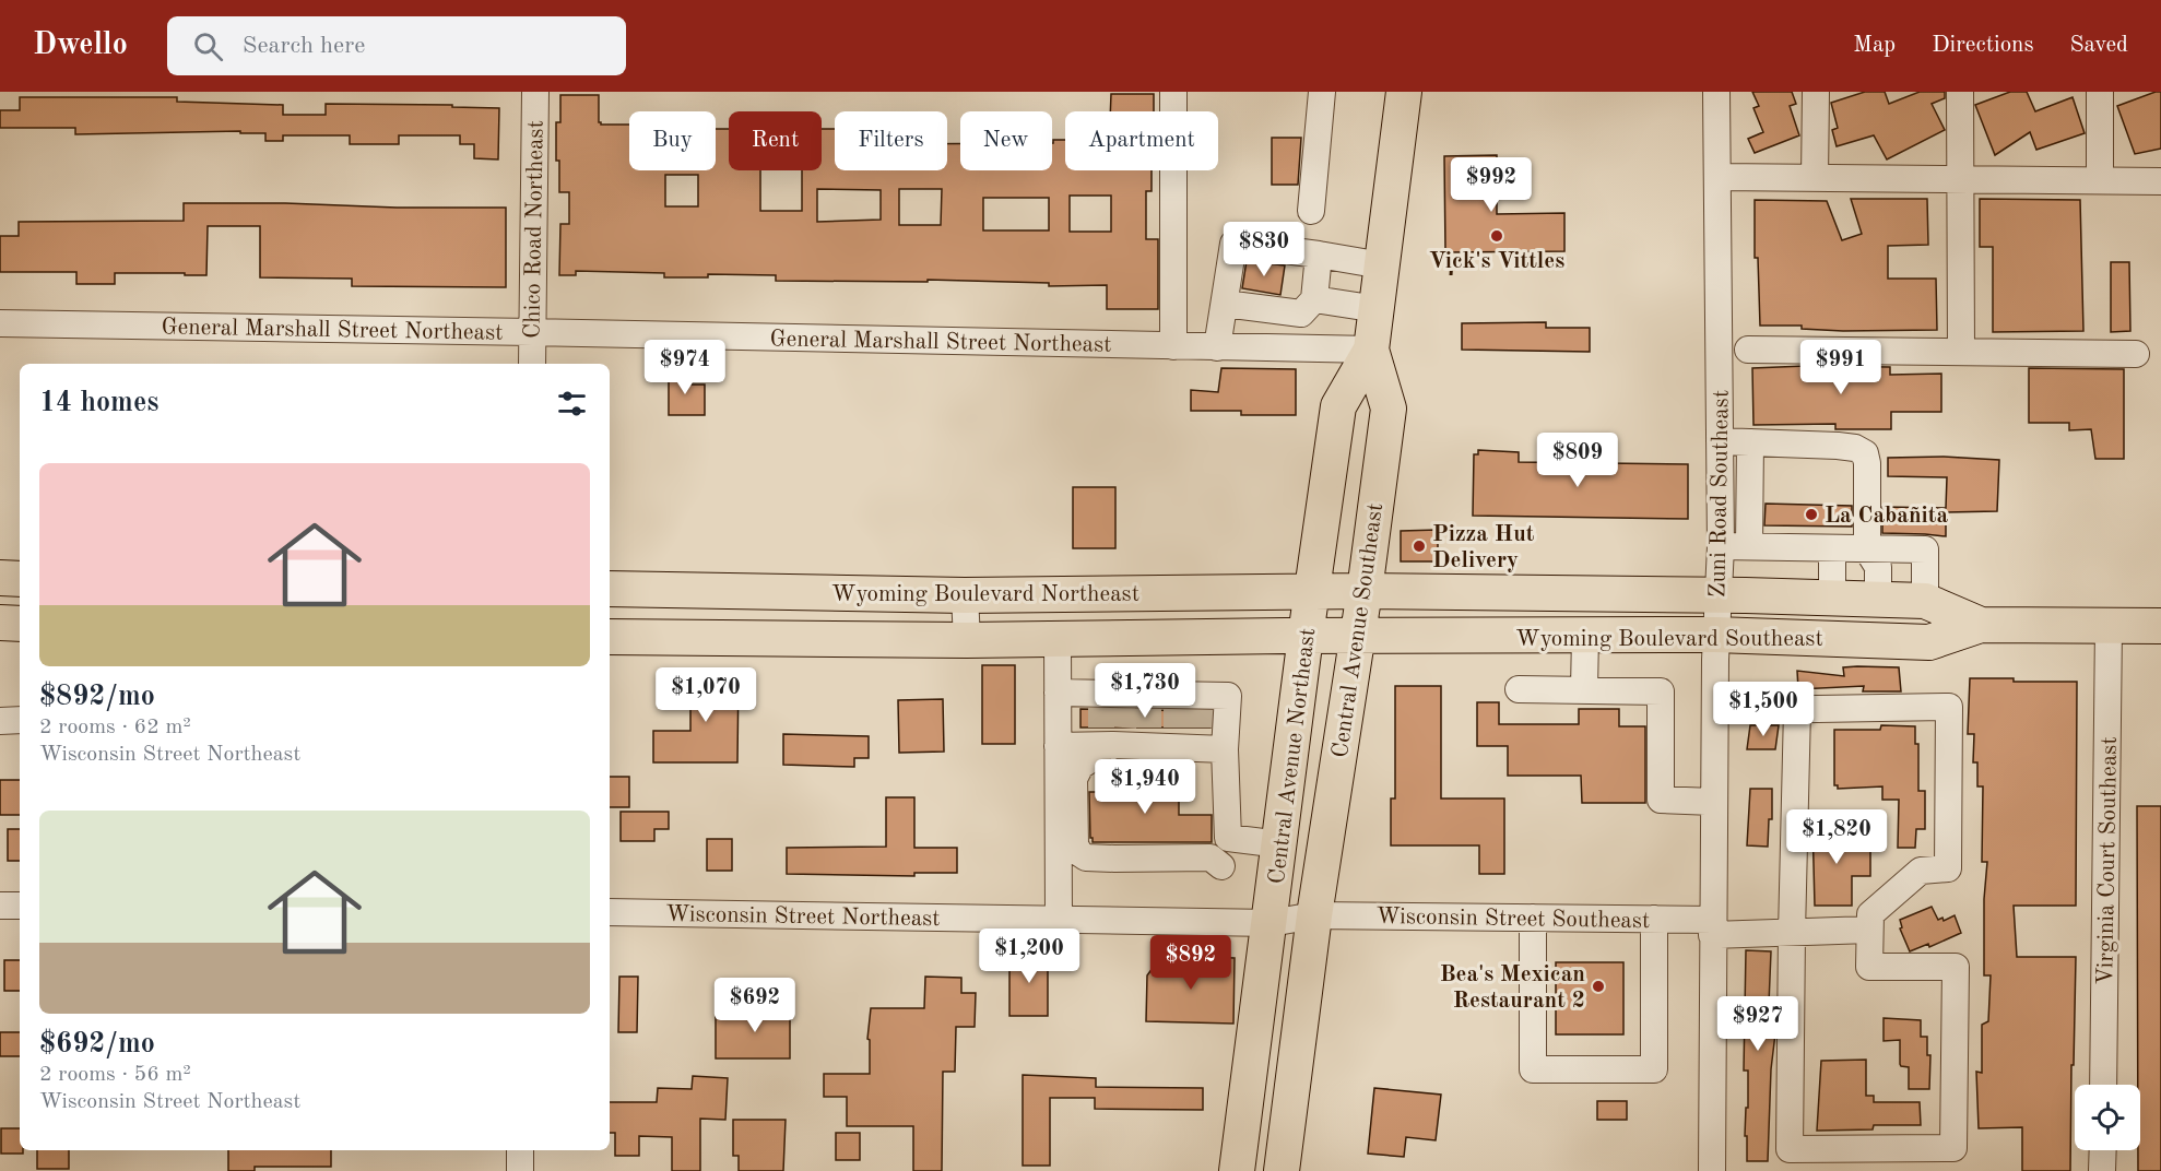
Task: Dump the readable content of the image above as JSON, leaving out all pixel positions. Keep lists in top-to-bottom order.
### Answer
{
  "streets": {
    "main road": [
      "Wyoming Boulevard Northeast",
      "Central Avenue Southeast",
      "Wyoming Boulevard Southeast",
      "Central Avenue Northeast"
    ],
    "street": [
      "Chico Road Northeast",
      "General Marshall Street Northeast",
      "Zuni Road Southeast",
      "Virginia Court Southeast",
      "Wisconsin Street Northeast",
      "Wisconsin Street Southeast"
    ]
  },
  "crossings": [
    ["Chico Road Northeast", "General Marshall Street Northeast"],
    ["General Marshall Street Northeast", "Central Avenue Southeast"],
    ["General Marshall Street Northeast", "Central Avenue Northeast"],
    ["Zuni Road Southeast", "Wyoming Boulevard Southeast"],
    ["Zuni Road Southeast", "Wisconsin Street Southeast"],
    ["Wyoming Boulevard Northeast", "Central Avenue Southeast"],
    ["Wyoming Boulevard Northeast", "Wyoming Boulevard Southeast"],
    ["Wyoming Boulevard Northeast", "Central Avenue Northeast"],
    ["Central Avenue Southeast", "Wyoming Boulevard Southeast"],
    ["Central Avenue Southeast", "Central Avenue Northeast"],
    ["Central Avenue Southeast", "Wisconsin Street Northeast"],
    ["Central Avenue Southeast", "Wisconsin Street Southeast"],
    ["Wyoming Boulevard Southeast", "Virginia Court Southeast"],
    ["Central Avenue Northeast", "Wisconsin Street Northeast"],
    ["Wisconsin Street Northeast", "Wisconsin Street Southeast"]
  ],
  "places": [
    "Vick's Vittles",
    "La Cabañita",
    "Pizza Hut Delivery",
    "Bea's Mexican Restaurant 2"
  ],
  "page": {
    "header": "Dwello",
    "search": "Search here",
    "nav": ["Map", "Directions", "Saved"],
    "chip": [
      "Buy",
      "Rent",
      "Filters",
      "New",
      "Apartment"
    ],
    "price": [
      "$992",
      "$830",
      "$974",
      "$991",
      "$809",
      "$1,730",
      "$1,070",
      "$1,500",
      "$1,940",
      "$1,820",
      "$1,200",
      "$892",
      "$692",
      "$927"
    ],
    "heading": "14 homes",
    "list": [
      {
        "name": "$892/mo",
        "note": "2 rooms · 62 m² · Wisconsin Street Northeast"
      },
      {
        "name": "$692/mo",
        "note": "2 rooms · 56 m² · Wisconsin Street Northeast"
      }
    ]
  }
}
